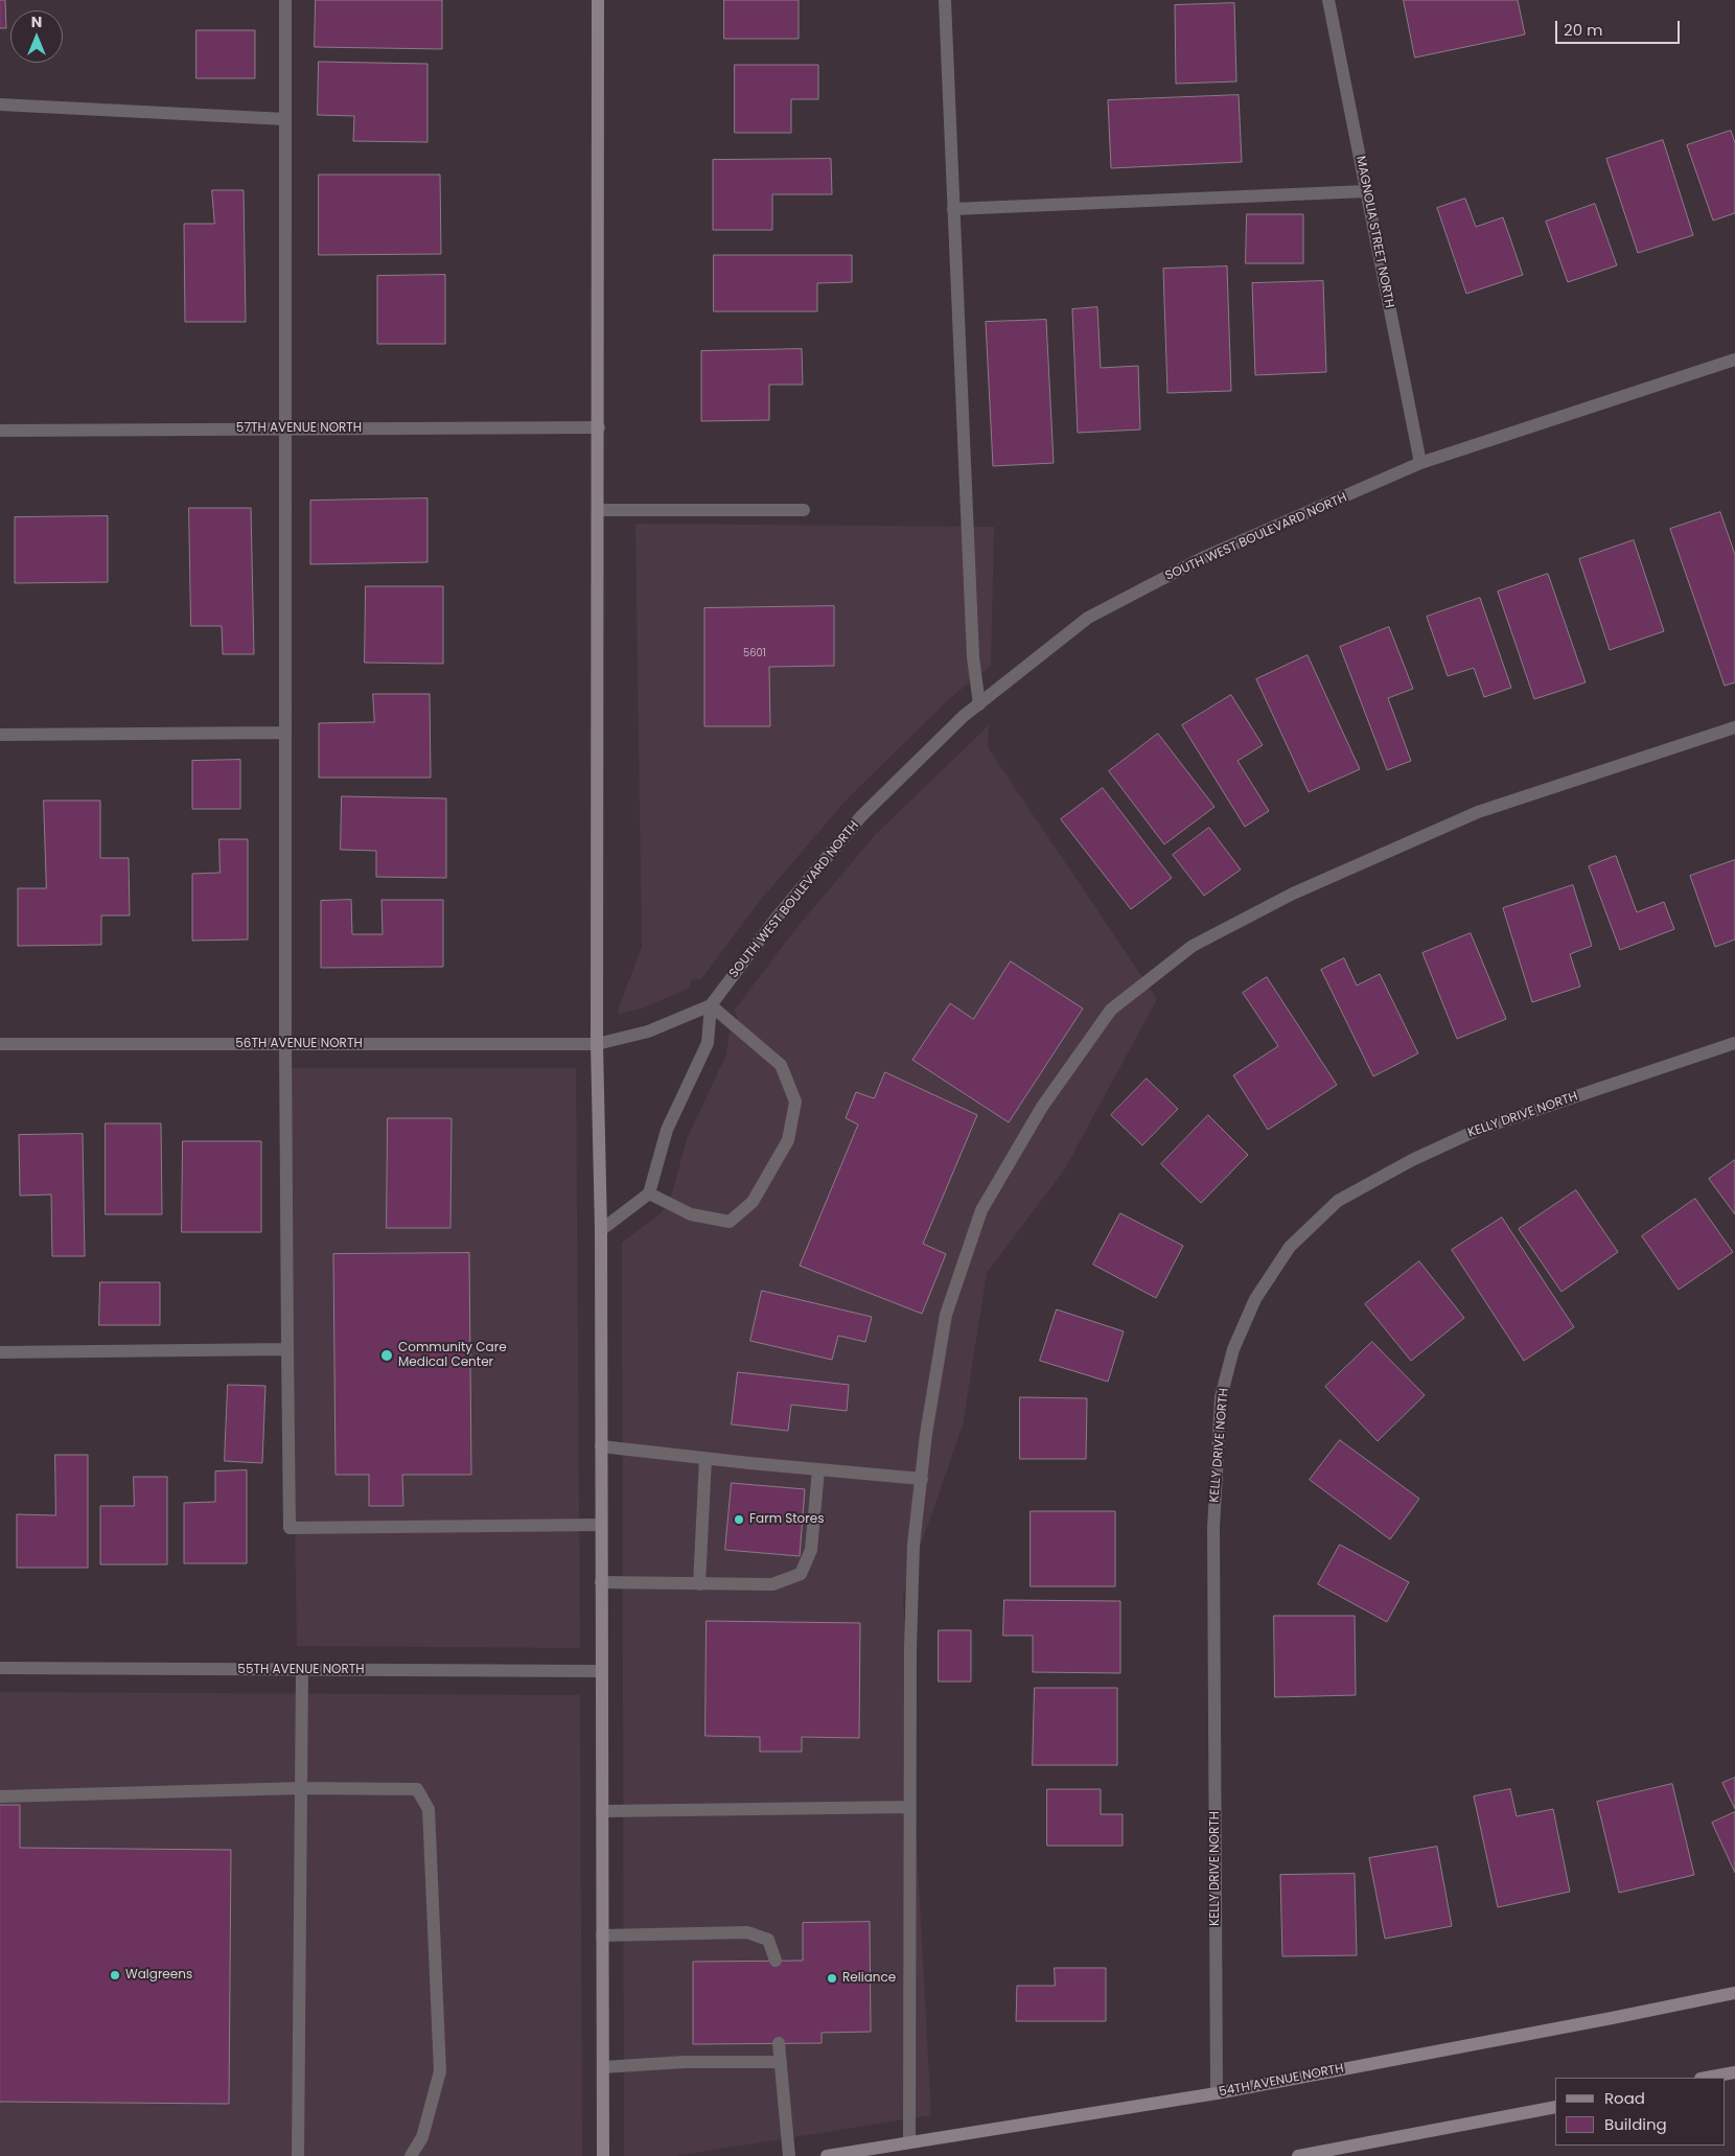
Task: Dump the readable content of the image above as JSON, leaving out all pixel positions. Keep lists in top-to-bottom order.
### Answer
{
  "streets": {
    "main road": ["54TH AVENUE NORTH"],
    "street": [
      "MAGNOLIA STREET NORTH",
      "57TH AVENUE NORTH",
      "SOUTH WEST BOULEVARD NORTH",
      "56TH AVENUE NORTH",
      "KELLY DRIVE NORTH",
      "55TH AVENUE NORTH"
    ]
  },
  "crossings": [
    ["MAGNOLIA STREET NORTH", "SOUTH WEST BOULEVARD NORTH"],
    ["KELLY DRIVE NORTH", "54TH AVENUE NORTH"]
  ],
  "places": [
    "Community Care Medical Center",
    "Farm Stores",
    "Walgreens",
    "Reliance"
  ],
  "house_numbers": ["5601"],
  "legend": ["Road", "Building"],
  "scale_bar": "20 m",
  "north": "top"
}
